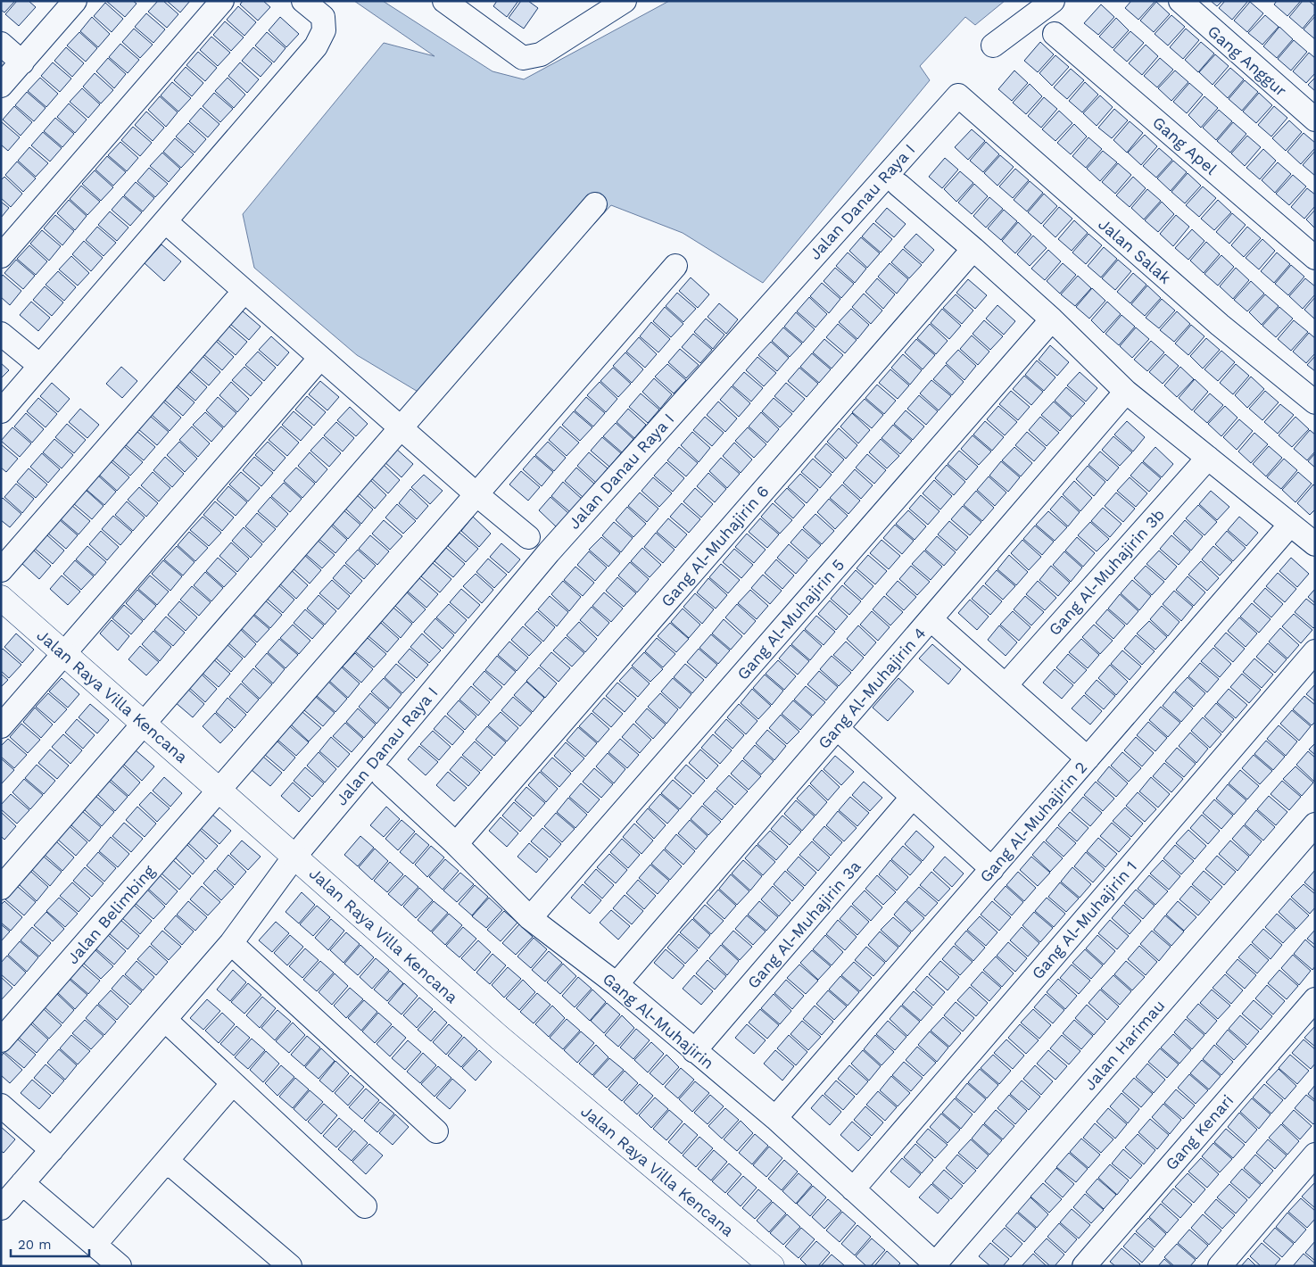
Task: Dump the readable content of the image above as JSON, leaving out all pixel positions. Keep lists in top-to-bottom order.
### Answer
{
  "streets": {
    "street": [
      "Gang Anggur",
      "Gang Apel",
      "Jalan Danau Raya I",
      "Jalan Salak",
      "Gang Al-Muhajirin 6",
      "Gang Al-Muhajirin 3b",
      "Gang Al-Muhajirin 5",
      "Gang Al-Muhajirin 4",
      "Jalan Raya Villa Kencana",
      "Gang Al-Muhajirin 2",
      "Jalan Belimbing",
      "Gang Al-Muhajirin 1",
      "Gang Al-Muhajirin 3a",
      "Gang Al-Muhajirin",
      "Jalan Harimau",
      "Gang Kenari"
    ]
  },
  "crossings": [
    ["Jalan Danau Raya I", "Jalan Salak"],
    ["Jalan Danau Raya I", "Jalan Raya Villa Kencana"],
    ["Gang Al-Muhajirin 6", "Gang Al-Muhajirin"],
    ["Gang Al-Muhajirin 5", "Gang Al-Muhajirin"],
    ["Gang Al-Muhajirin 4", "Gang Al-Muhajirin"],
    ["Jalan Raya Villa Kencana", "Jalan Belimbing"],
    ["Gang Al-Muhajirin 2", "Gang Al-Muhajirin"],
    ["Gang Al-Muhajirin 1", "Gang Al-Muhajirin"],
    ["Gang Al-Muhajirin 3a", "Gang Al-Muhajirin"],
    ["Gang Al-Muhajirin", "Jalan Harimau"]
  ],
  "scale_bar": "20 m"
}
